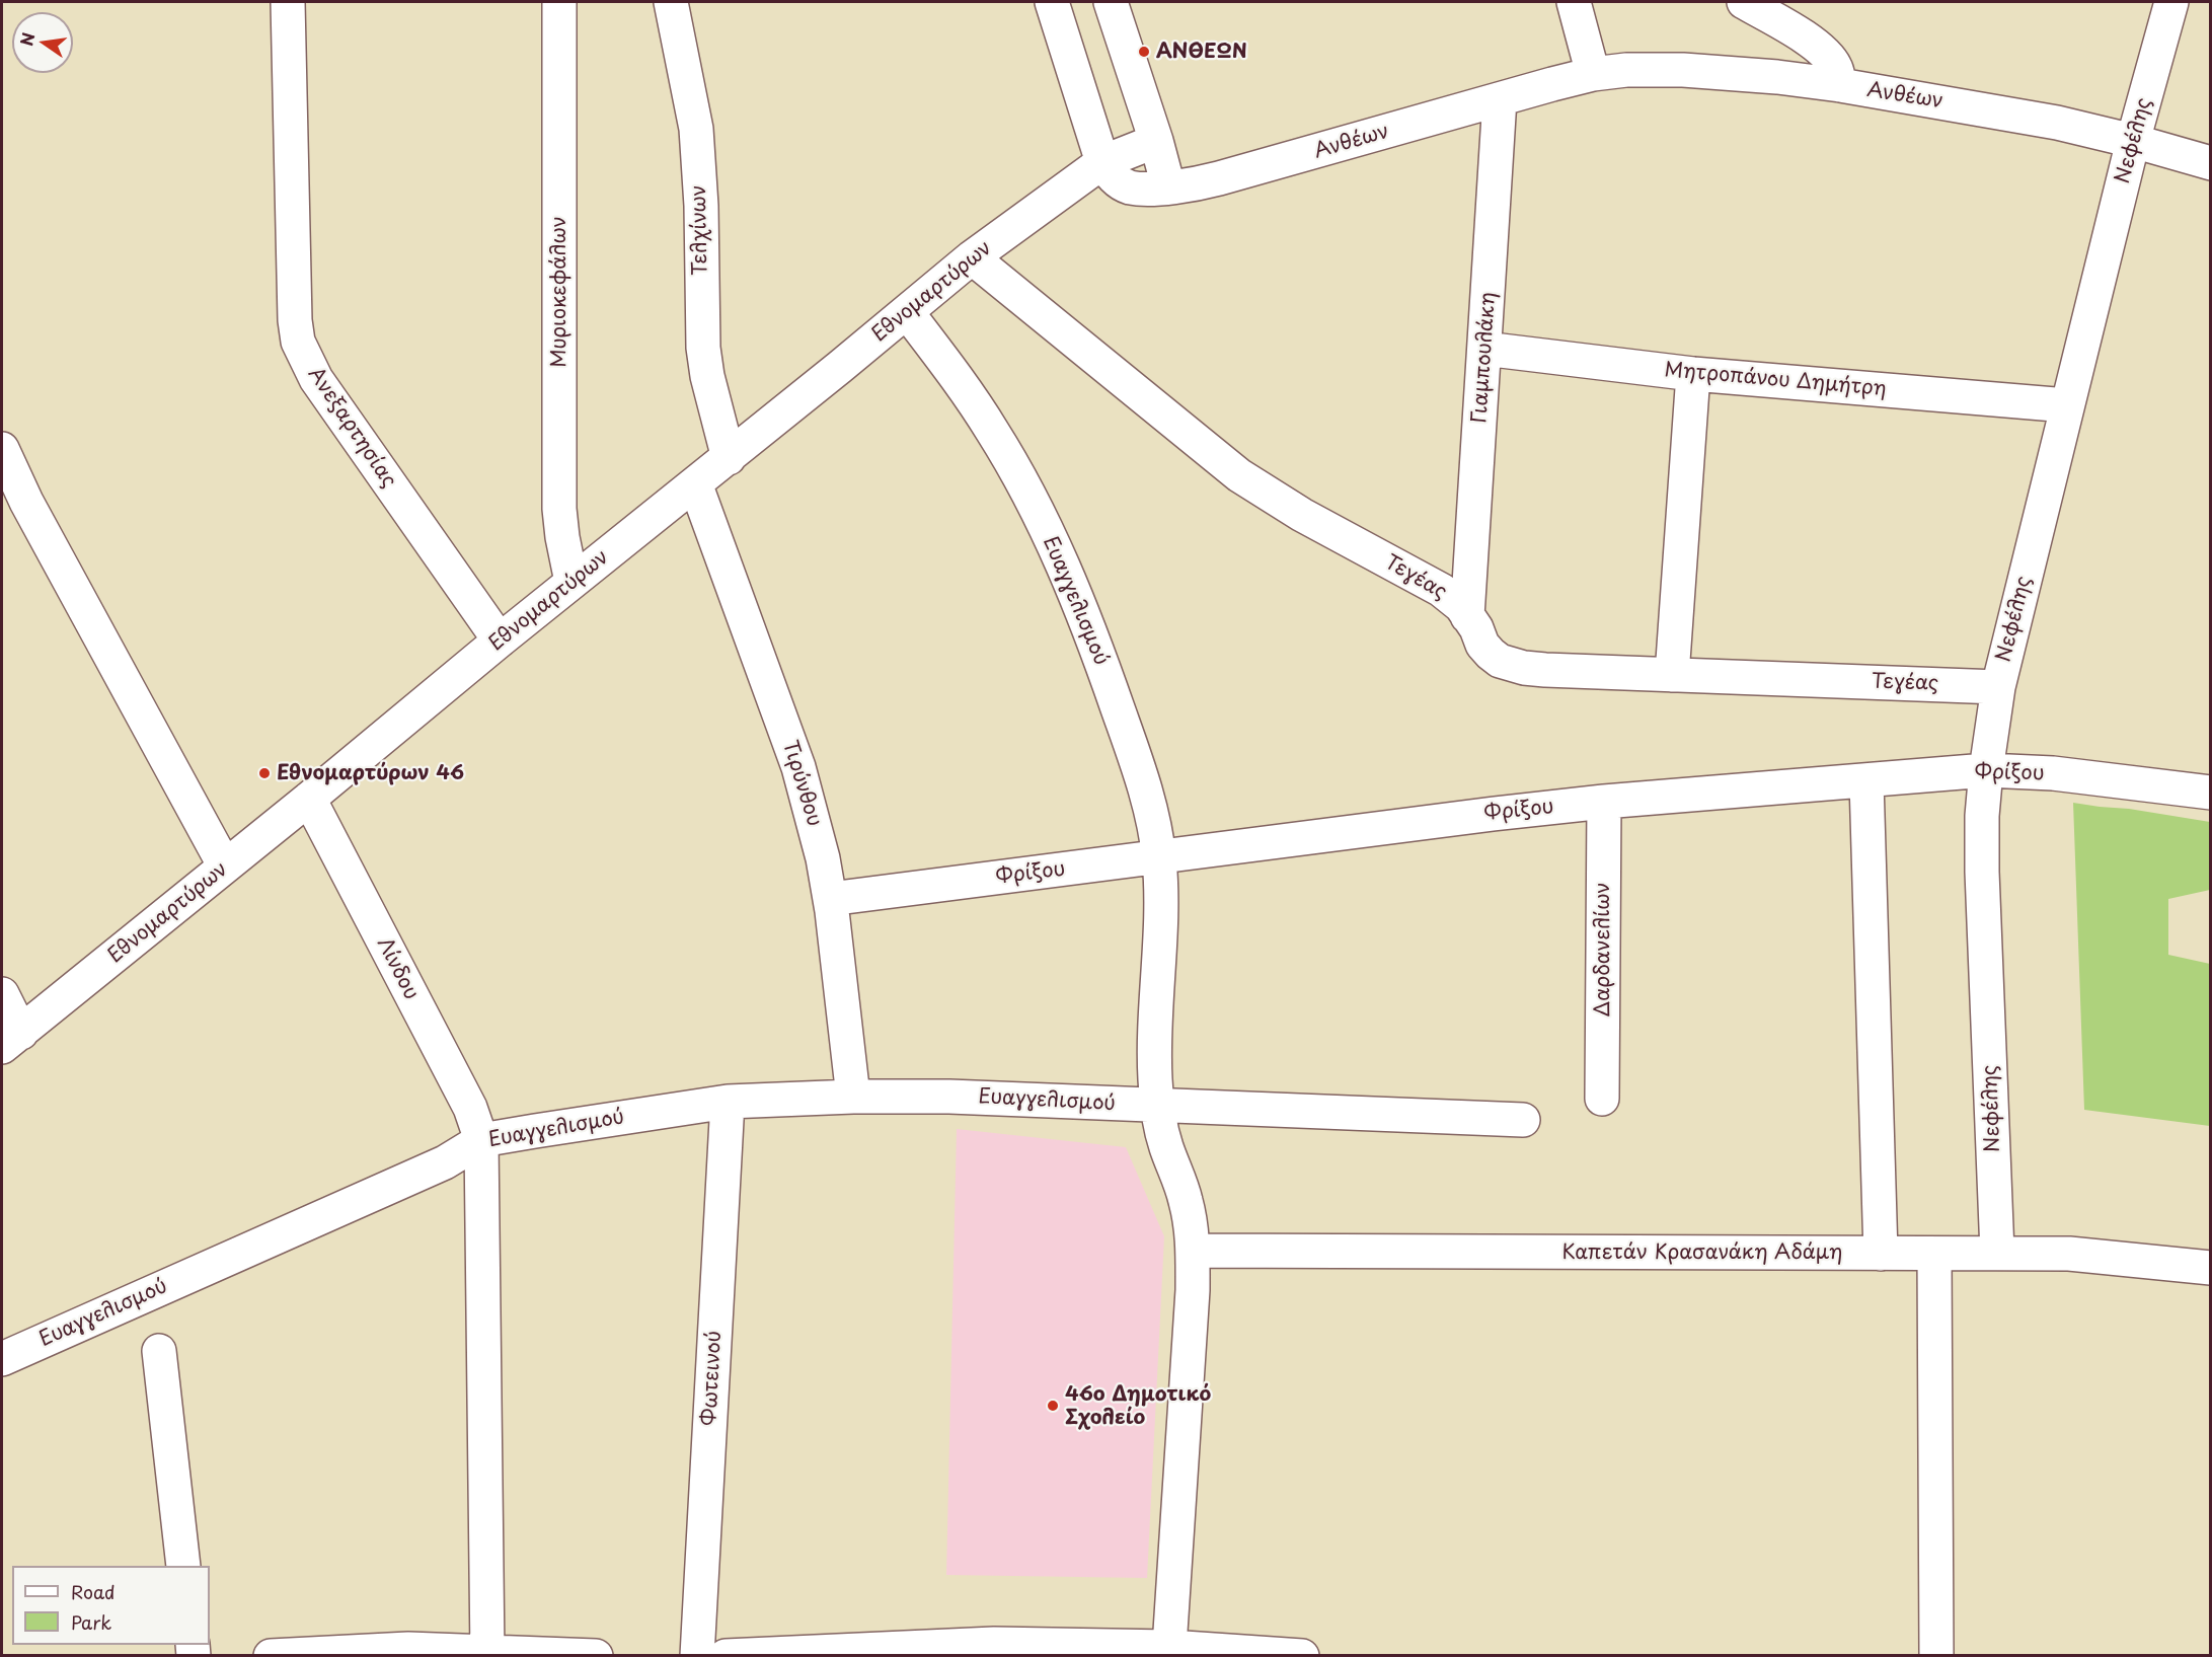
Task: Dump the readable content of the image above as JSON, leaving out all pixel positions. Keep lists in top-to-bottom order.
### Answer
{
  "streets": {
    "street": [
      "Ανθέων",
      "Νεφέλης",
      "Τελχίνων",
      "Μυριοκεφάλων",
      "Εθνομαρτύρων",
      "Γιαμπουλάκη",
      "Μητροπάνου Δημήτρη",
      "Ανεξαρτησίας",
      "Τεγέας",
      "Ευαγγελισμού",
      "Φρίξου",
      "Τιρύνθου",
      "Δαρδανελίων",
      "Λίνδου",
      "Καπετάν Κρασανάκη Αδάμη",
      "Φωτεινού"
    ]
  },
  "crossings": [
    ["Ανθέων", "Νεφέλης"],
    ["Ανθέων", "Εθνομαρτύρων"],
    ["Ανθέων", "Γιαμπουλάκη"],
    ["Νεφέλης", "Μητροπάνου Δημήτρη"],
    ["Νεφέλης", "Τεγέας"],
    ["Νεφέλης", "Φρίξου"],
    ["Νεφέλης", "Καπετάν Κρασανάκη Αδάμη"],
    ["Τελχίνων", "Εθνομαρτύρων"],
    ["Μυριοκεφάλων", "Εθνομαρτύρων"],
    ["Εθνομαρτύρων", "Ανεξαρτησίας"],
    ["Εθνομαρτύρων", "Τεγέας"],
    ["Εθνομαρτύρων", "Ευαγγελισμού"],
    ["Εθνομαρτύρων", "Τιρύνθου"],
    ["Εθνομαρτύρων", "Λίνδου"],
    ["Γιαμπουλάκη", "Μητροπάνου Δημήτρη"],
    ["Γιαμπουλάκη", "Τεγέας"],
    ["Ευαγγελισμού", "Φρίξου"],
    ["Ευαγγελισμού", "Τιρύνθου"],
    ["Ευαγγελισμού", "Λίνδου"],
    ["Ευαγγελισμού", "Καπετάν Κρασανάκη Αδάμη"],
    ["Ευαγγελισμού", "Φωτεινού"],
    ["Φρίξου", "Τιρύνθου"],
    ["Φρίξου", "Δαρδανελίων"]
  ],
  "places": ["ΑΝΘΕΩΝ", "Εθνομαρτύρων 46", "46ο Δημοτικό Σχολείο"],
  "legend": ["Road", "Park"],
  "north": "left"
}
